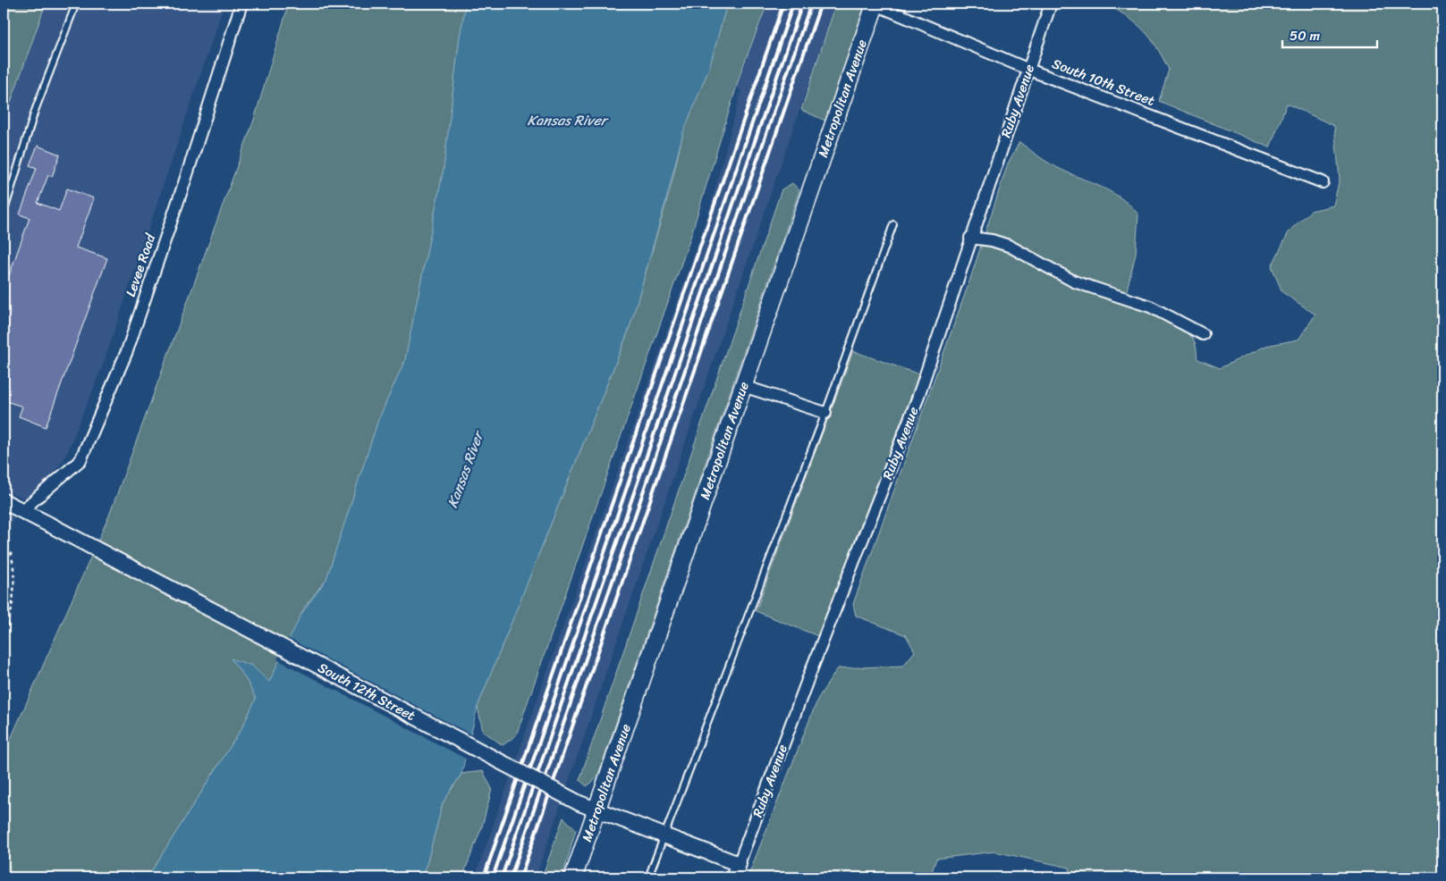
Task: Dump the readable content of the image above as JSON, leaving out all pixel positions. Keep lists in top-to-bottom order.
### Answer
{
  "streets": {
    "main road": ["Metropolitan Avenue"],
    "street": [
      "South 10th Street",
      "Ruby Avenue",
      "Levee Road",
      "South 12th Street"
    ]
  },
  "crossings": [
    ["South 10th Street", "Metropolitan Avenue"],
    ["South 10th Street", "Ruby Avenue"],
    ["Metropolitan Avenue", "South 12th Street"],
    ["Ruby Avenue", "South 12th Street"],
    ["Levee Road", "South 12th Street"]
  ],
  "water": ["Kansas River"],
  "scale_bar": "50 m"
}
